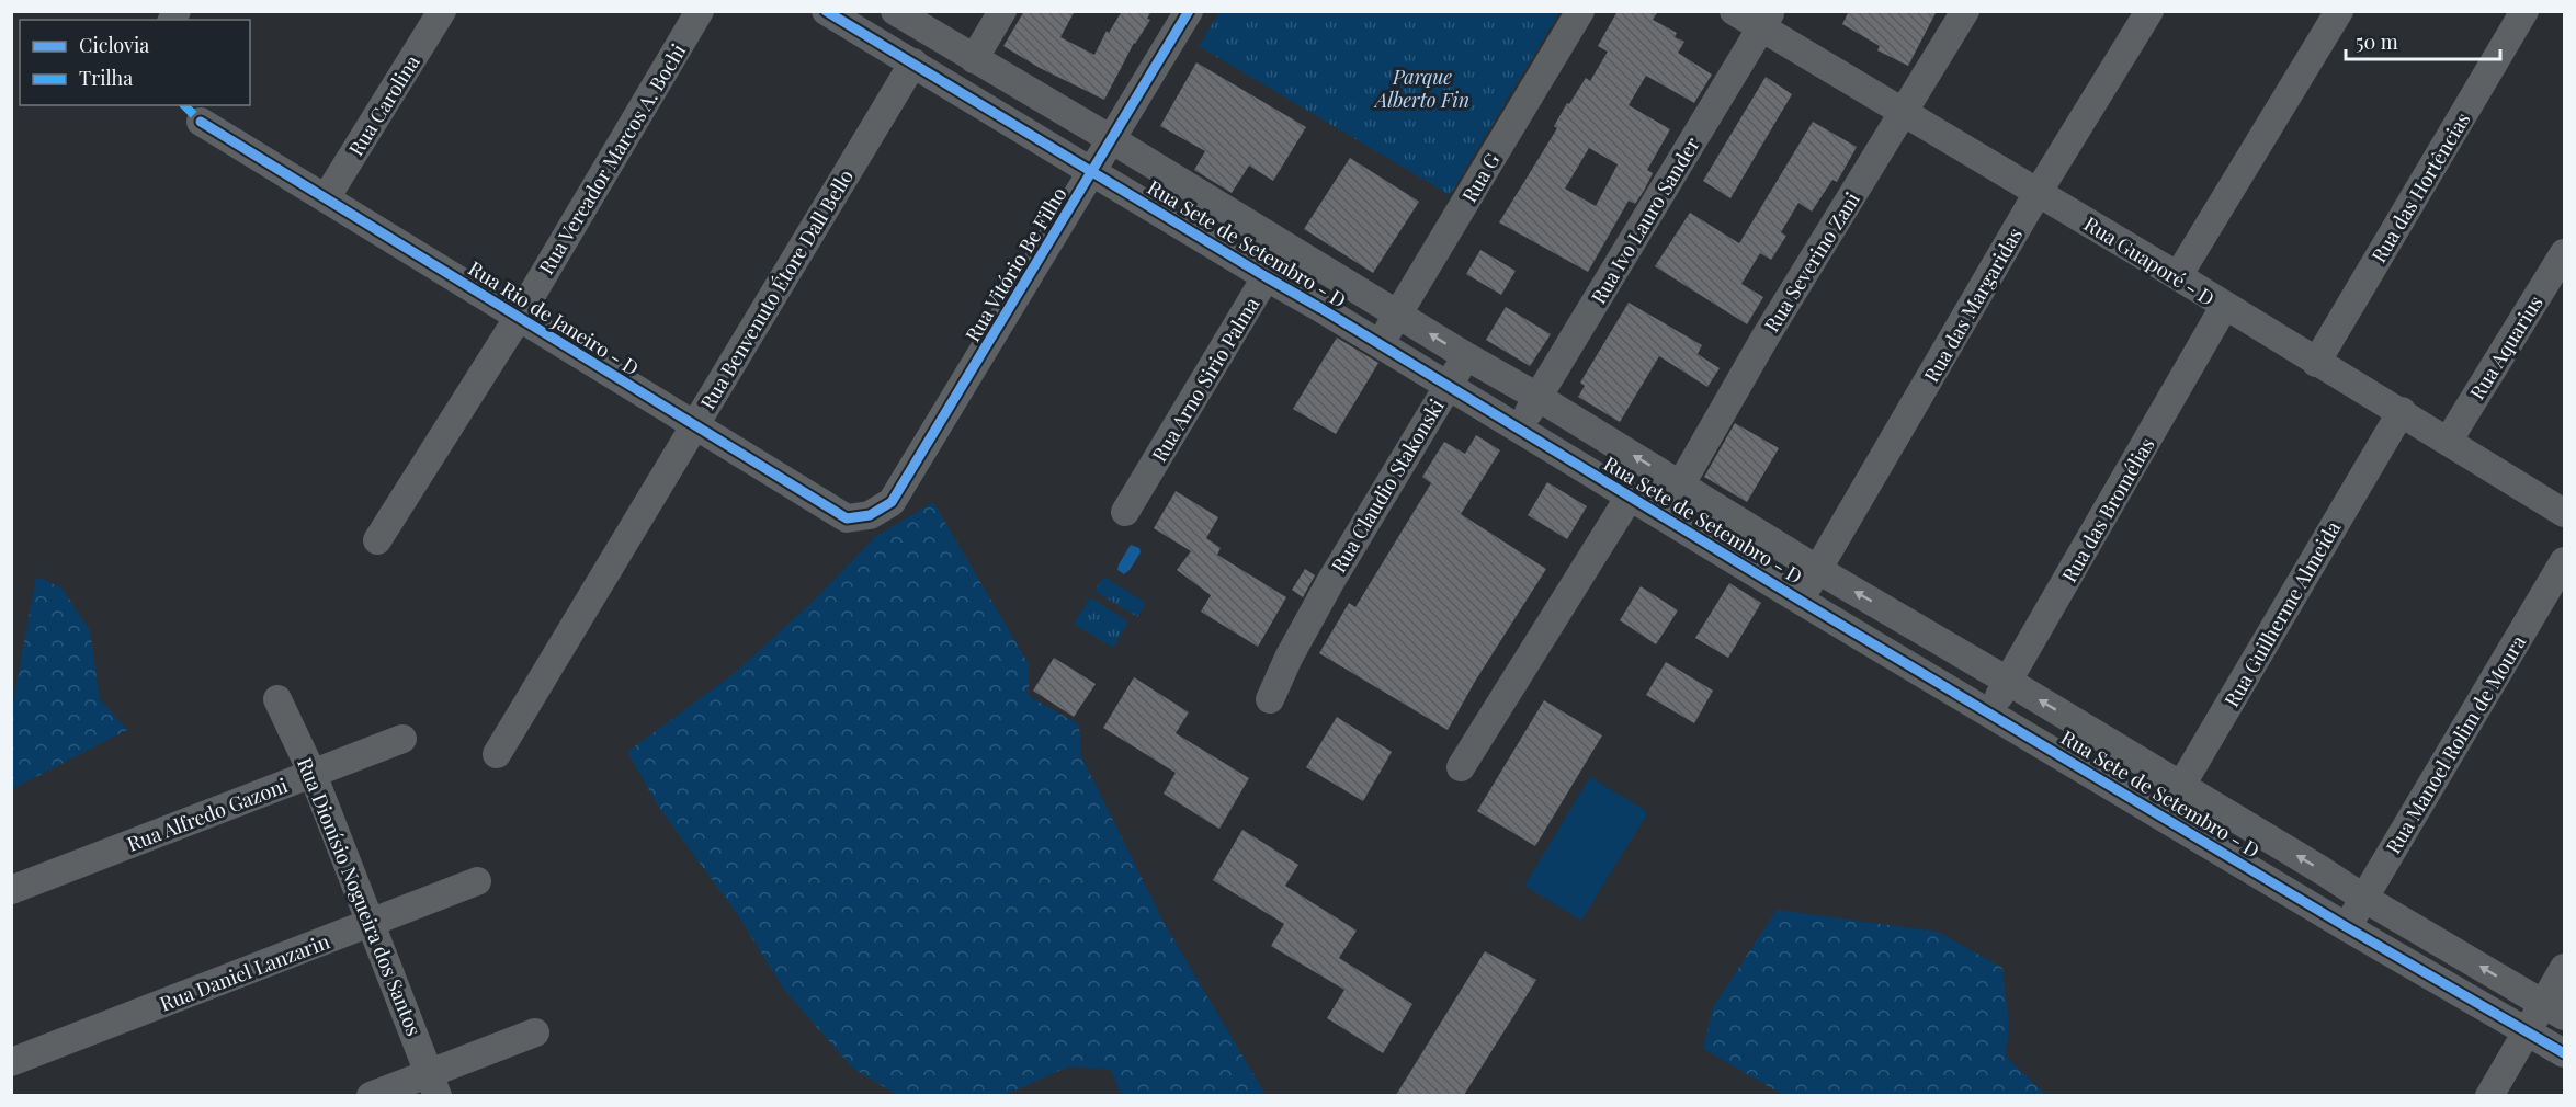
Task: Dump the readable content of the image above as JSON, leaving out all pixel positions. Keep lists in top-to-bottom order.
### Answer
{
  "streets": {
    "street": [
      "Rua Carolina",
      "Rua Vereador Marcos A. Bochi",
      "Rua G",
      "Rua das Hortências",
      "Rua Ivo Lauro Sander",
      "Rua Sete de Setembro - D",
      "Rua Guaporé - D",
      "Rua Severino Zani",
      "Rua Vitório Be Filho",
      "Rua Benvenuto Étore Dall Bello",
      "Rua das Margaridas",
      "Rua Rio de Janeiro - D",
      "Rua Aquarius",
      "Rua Arno Sirio Palma",
      "Rua Claudio Stakonski",
      "Rua das Bromélias",
      "Rua Guilherme Almeida",
      "Rua Manoel Rolim de Moura",
      "Rua Alfredo Gazoni",
      "Rua Dionísio Nogueira dos Santos",
      "Rua Daniel Lanzarin"
    ]
  },
  "crossings": [
    ["Rua Carolina", "Rua Rio de Janeiro - D"],
    ["Rua Vereador Marcos A. Bochi", "Rua Rio de Janeiro - D"],
    ["Rua G", "Rua Sete de Setembro - D"],
    ["Rua das Hortências", "Rua Guaporé - D"],
    ["Rua Ivo Lauro Sander", "Rua Sete de Setembro - D"],
    ["Rua Ivo Lauro Sander", "Rua Guaporé - D"],
    ["Rua Sete de Setembro - D", "Rua Severino Zani"],
    ["Rua Sete de Setembro - D", "Rua Vitório Be Filho"],
    ["Rua Sete de Setembro - D", "Rua Benvenuto Étore Dall Bello"],
    ["Rua Sete de Setembro - D", "Rua das Margaridas"],
    ["Rua Sete de Setembro - D", "Rua Arno Sirio Palma"],
    ["Rua Sete de Setembro - D", "Rua Claudio Stakonski"],
    ["Rua Sete de Setembro - D", "Rua das Bromélias"],
    ["Rua Sete de Setembro - D", "Rua Guilherme Almeida"],
    ["Rua Sete de Setembro - D", "Rua Manoel Rolim de Moura"],
    ["Rua Guaporé - D", "Rua Severino Zani"],
    ["Rua Guaporé - D", "Rua das Margaridas"],
    ["Rua Guaporé - D", "Rua Aquarius"],
    ["Rua Guaporé - D", "Rua das Bromélias"],
    ["Rua Guaporé - D", "Rua Guilherme Almeida"],
    ["Rua Vitório Be Filho", "Rua Rio de Janeiro - D"],
    ["Rua Benvenuto Étore Dall Bello", "Rua Rio de Janeiro - D"],
    ["Rua Alfredo Gazoni", "Rua Dionísio Nogueira dos Santos"],
    ["Rua Dionísio Nogueira dos Santos", "Rua Daniel Lanzarin"]
  ],
  "parks": ["Parque Alberto Fin"],
  "legend": ["Ciclovia", "Trilha"],
  "scale_bar": "50 m"
}
